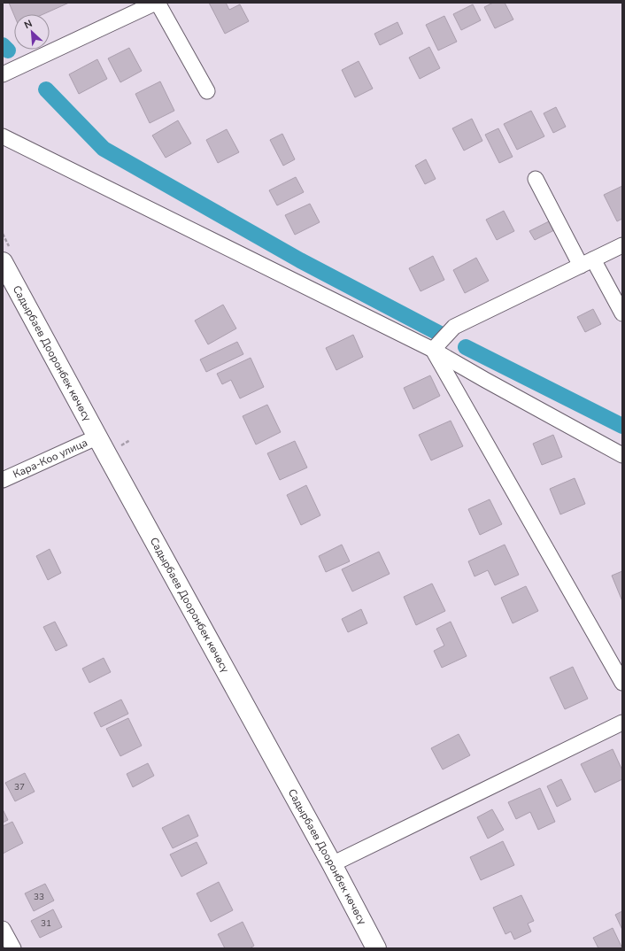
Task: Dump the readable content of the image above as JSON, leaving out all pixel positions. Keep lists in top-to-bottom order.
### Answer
{
  "streets": {
    "main road": ["Садырбаев Дооронбек көчөсү"],
    "street": ["Кара-Коо улица"]
  },
  "crossings": [
    ["Садырбаев Дооронбек көчөсү", "Кара-Коо улица"]
  ],
  "house_numbers": ["37", "33", "31"],
  "north": "top left"
}
